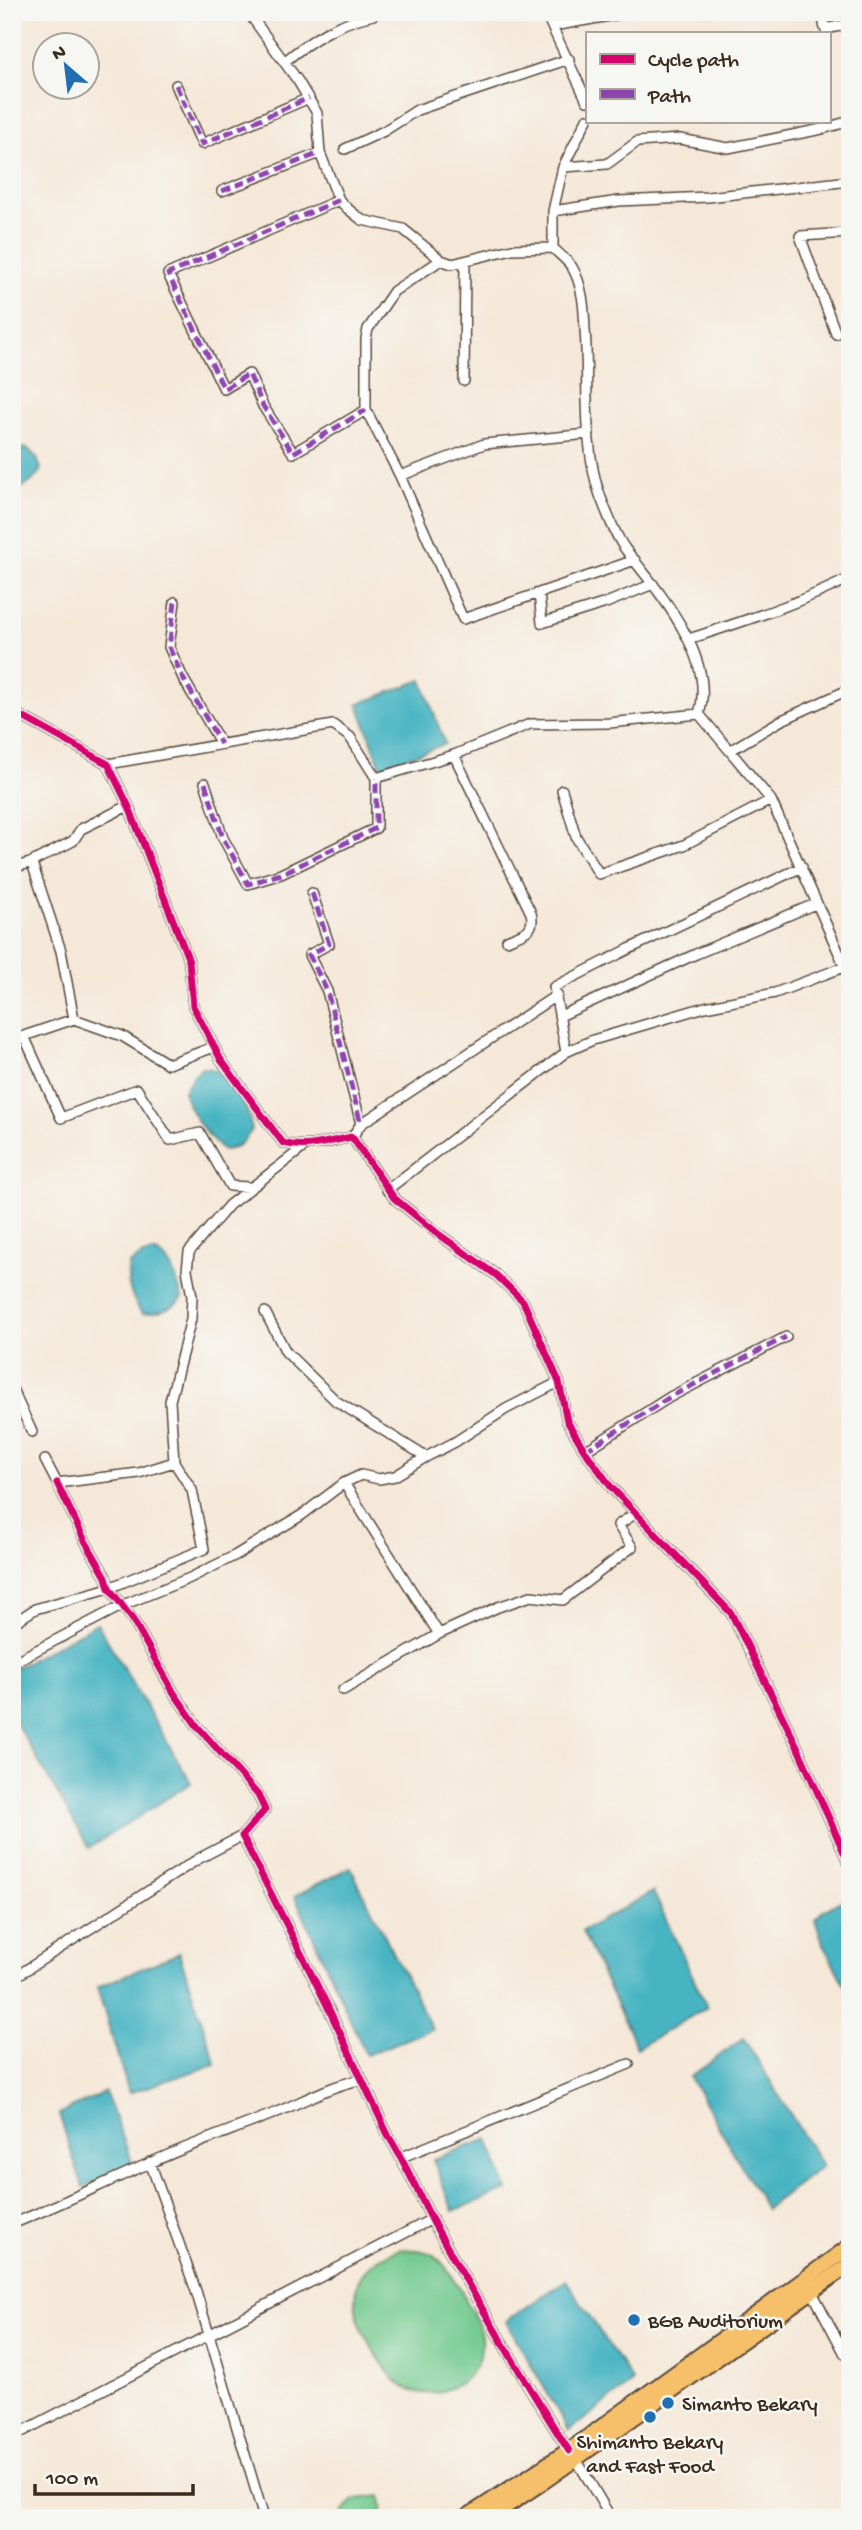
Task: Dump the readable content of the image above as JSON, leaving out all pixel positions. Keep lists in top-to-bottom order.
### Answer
{
  "places": ["BGB Auditorium", "Simanto Bekary", "Shimanto Bekary and Fast Food"],
  "legend": ["Cycle path", "Path"],
  "scale_bar": "100 m",
  "north": "top left"
}
